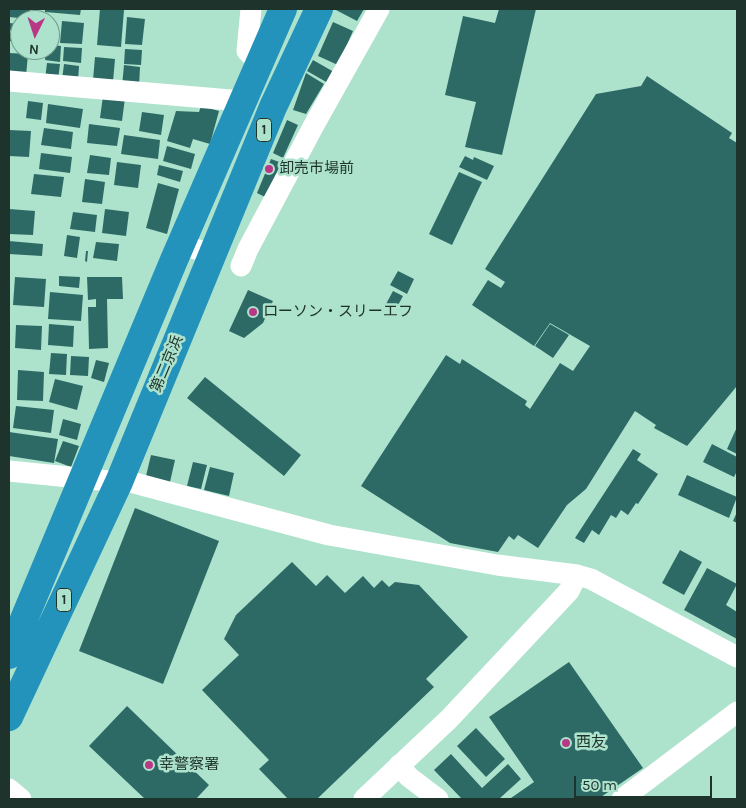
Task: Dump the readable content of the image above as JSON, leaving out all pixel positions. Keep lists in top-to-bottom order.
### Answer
{
  "streets": {
    "highway": ["1", "第二京浜"]
  },
  "places": [
    "卸売市場前",
    "ローソン・スリーエフ",
    "西友",
    "幸警察署"
  ],
  "scale_bar": "50 m",
  "north": "bottom"
}
